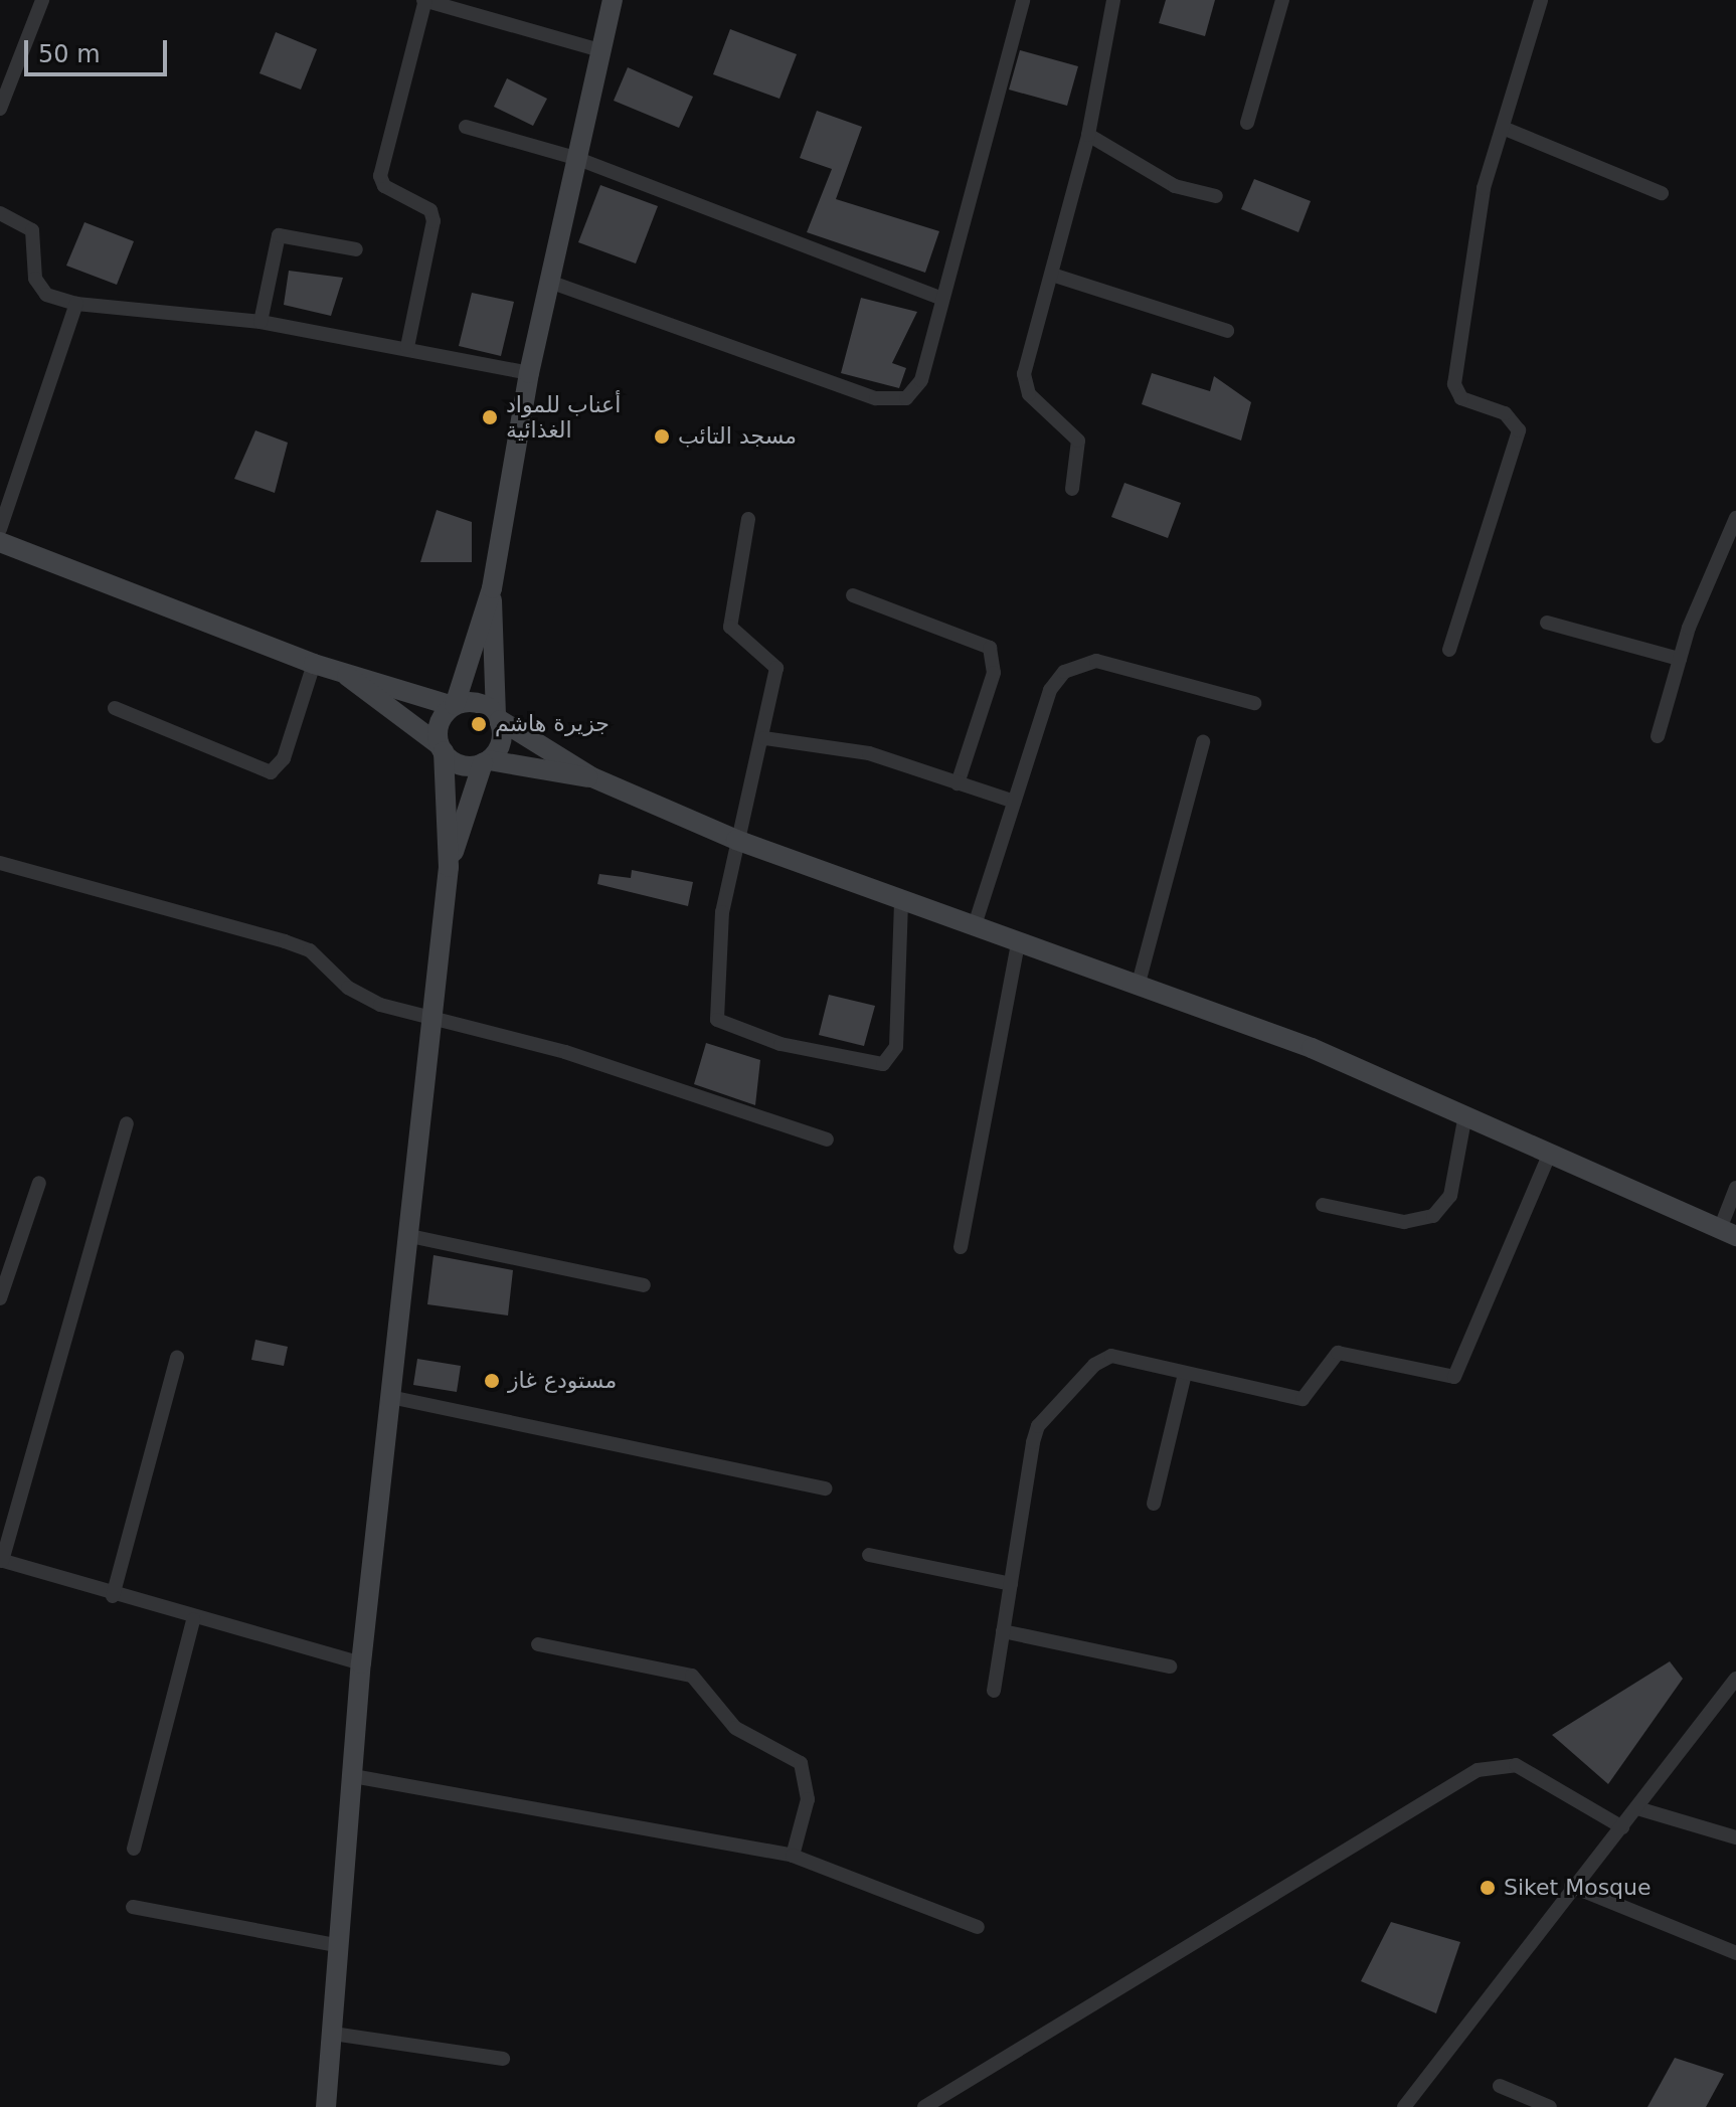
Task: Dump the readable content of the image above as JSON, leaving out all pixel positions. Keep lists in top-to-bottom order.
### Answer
{
  "places": [
    "أعناب للمواد الغذائية",
    "مسجد التائب",
    "جزيرة هاشم",
    "مستودع غاز",
    "Siket Mosque"
  ],
  "scale_bar": "50 m"
}
